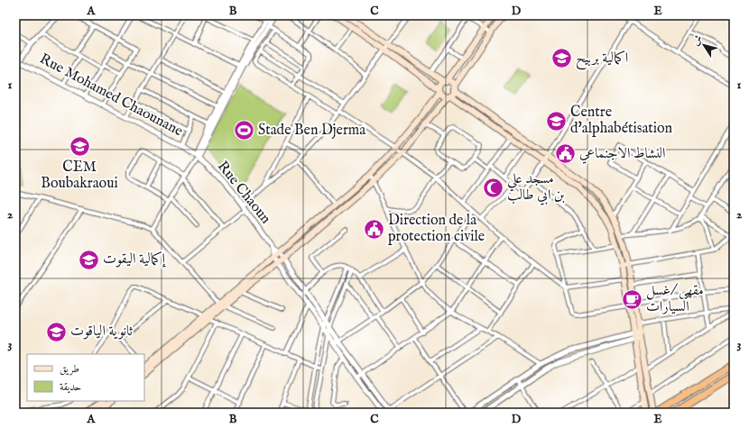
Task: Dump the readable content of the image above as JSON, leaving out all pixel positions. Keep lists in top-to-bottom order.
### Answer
{
  "streets": {
    "street": ["Rue Mohamed Chaounane", "Rue Chaoun"]
  },
  "crossings": [
    ["Rue Mohamed Chaounane", "Rue Chaoun"]
  ],
  "places": {
    "school or university": [
      "اكمالية بربيح",
      "Centre d'alphabétisation",
      "CEM Boubakraoui",
      "إكمالية اليقوت",
      "ثانوية الياقوت"
    ],
    "sports": ["Stade Ben Djerma"],
    "public building": ["النشاط الاجنماعي", "Direction de la protection civile"],
    "mosque": ["مسجد علي بن ابي طالب"],
    "cafe": ["مقهى /غسل السيارات"]
  },
  "legend": ["طريق", "حديقة"],
  "north": "top left",
  "grid": {
    "columns": [
      "A",
      "B",
      "C",
      "D",
      "E"
    ],
    "rows": ["1", "2", "3"]
  }
}
